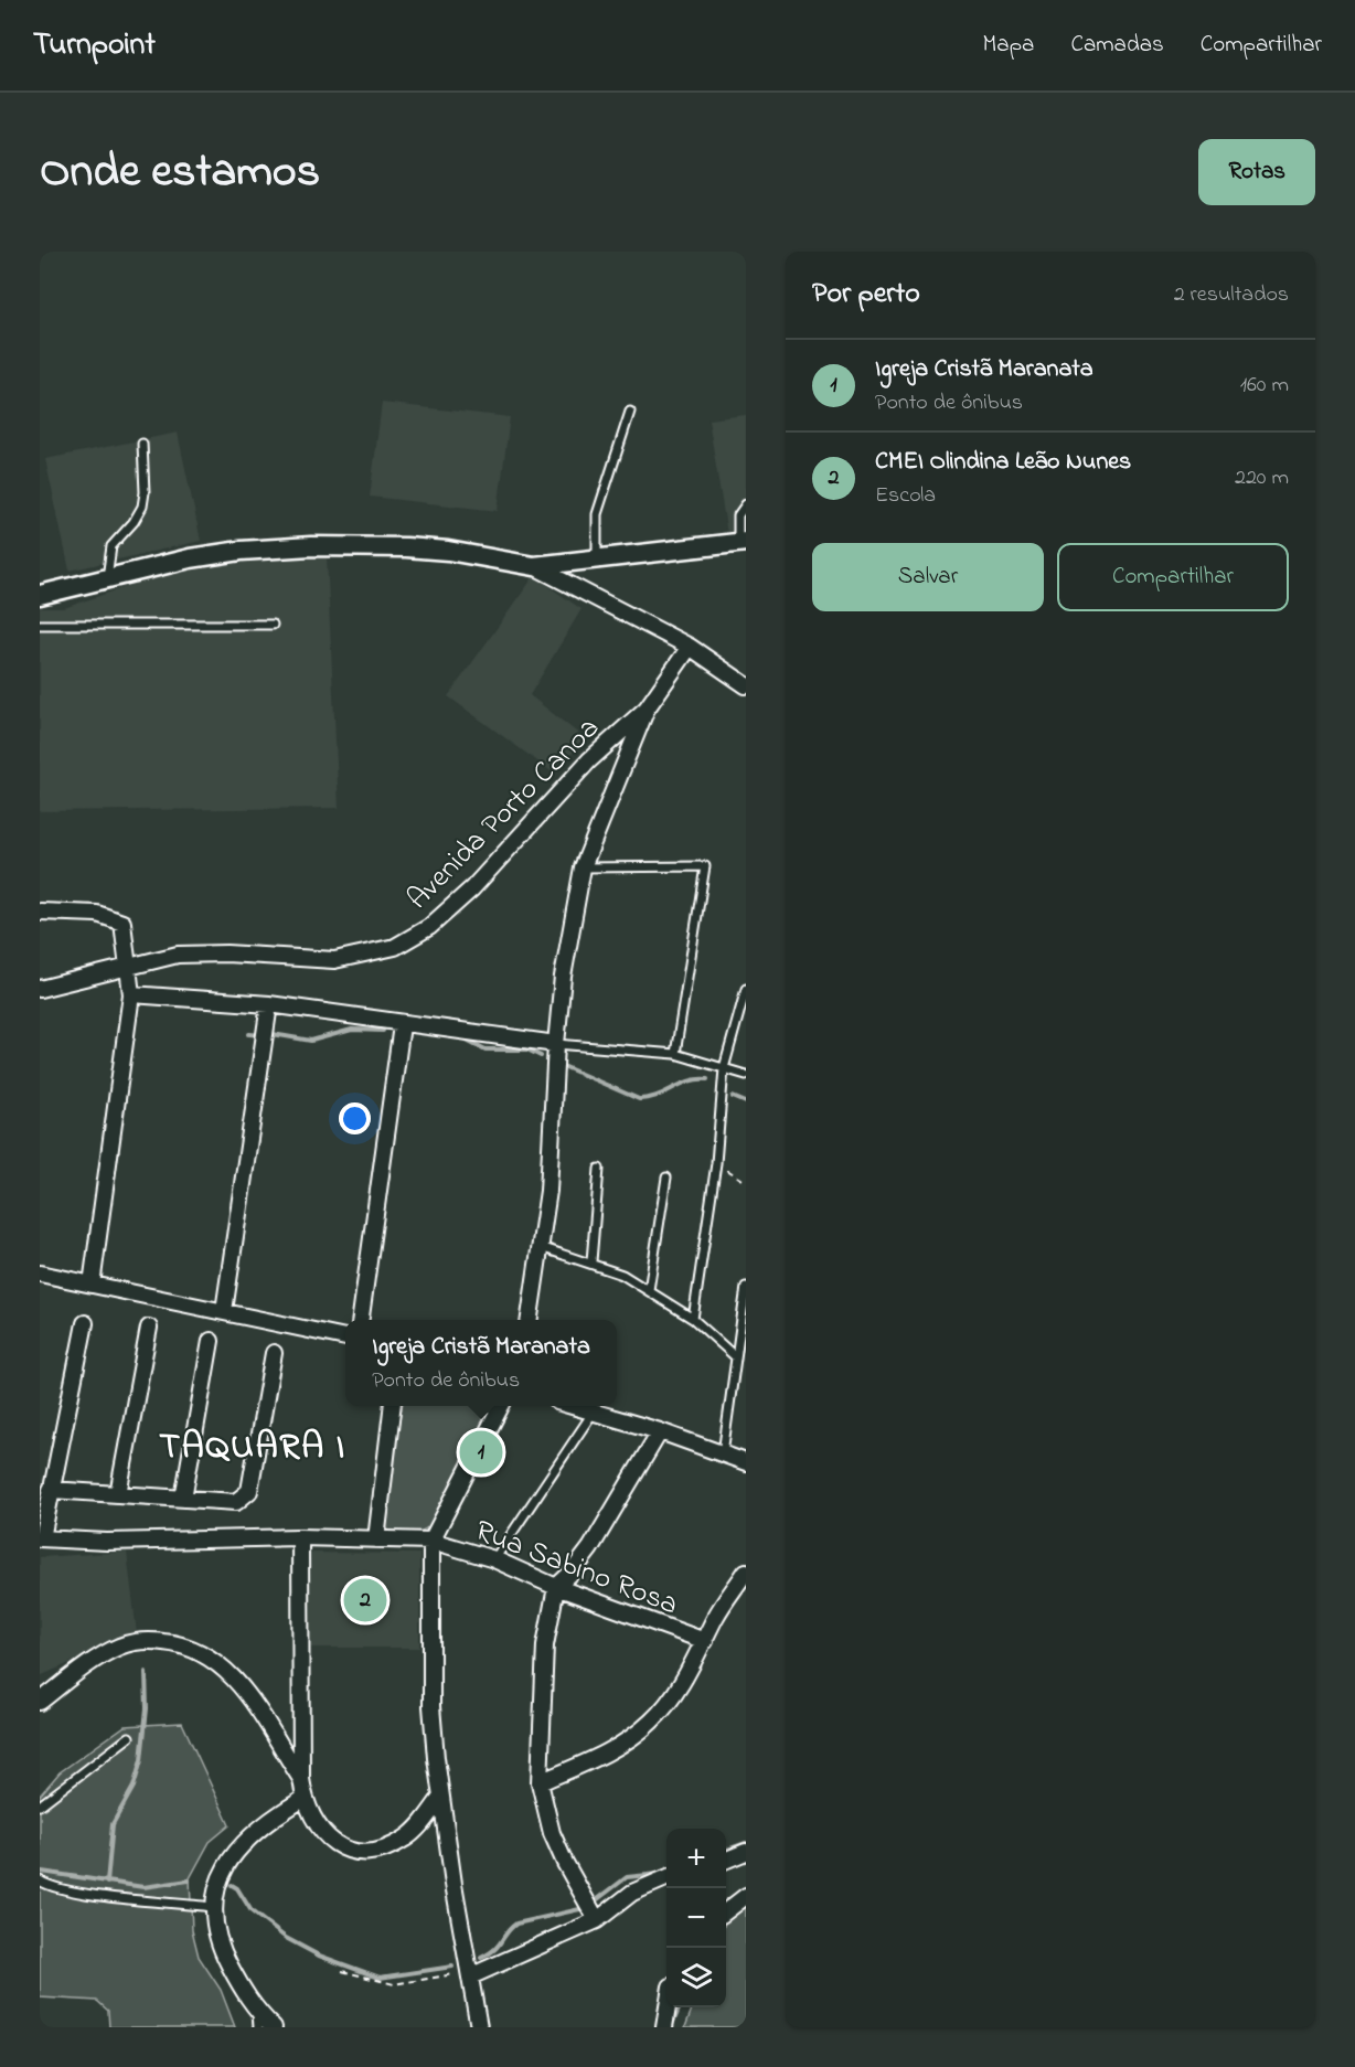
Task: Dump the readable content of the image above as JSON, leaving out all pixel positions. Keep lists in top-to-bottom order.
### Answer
{
  "streets": {
    "street": ["Avenida Porto Canoa", "Rua Sabino Rosa"]
  },
  "districts": ["TAQUARA I"],
  "page": {
    "header": "Turnpoint",
    "nav": ["Mapa", "Camadas", "Compartilhar"],
    "title": "Onde estamos",
    "buttons": [
      "Rotas",
      ["Salvar", "Compartilhar"]
    ],
    "heading": ["Por perto", "2 resultados"],
    "list": [
      {
        "mark": "1",
        "name": "Igreja Cristã Maranata",
        "note": "Ponto de ônibus",
        "value": "160 m"
      },
      {
        "mark": "2",
        "name": "CMEI Olindina Leão Nunes",
        "note": "Escola",
        "value": "220 m"
      }
    ],
    "popup": ["Igreja Cristã Maranata", "Ponto de ônibus"],
    "pins": ["1", "2"],
    "map_buttons": ["+", "−"]
  }
}
